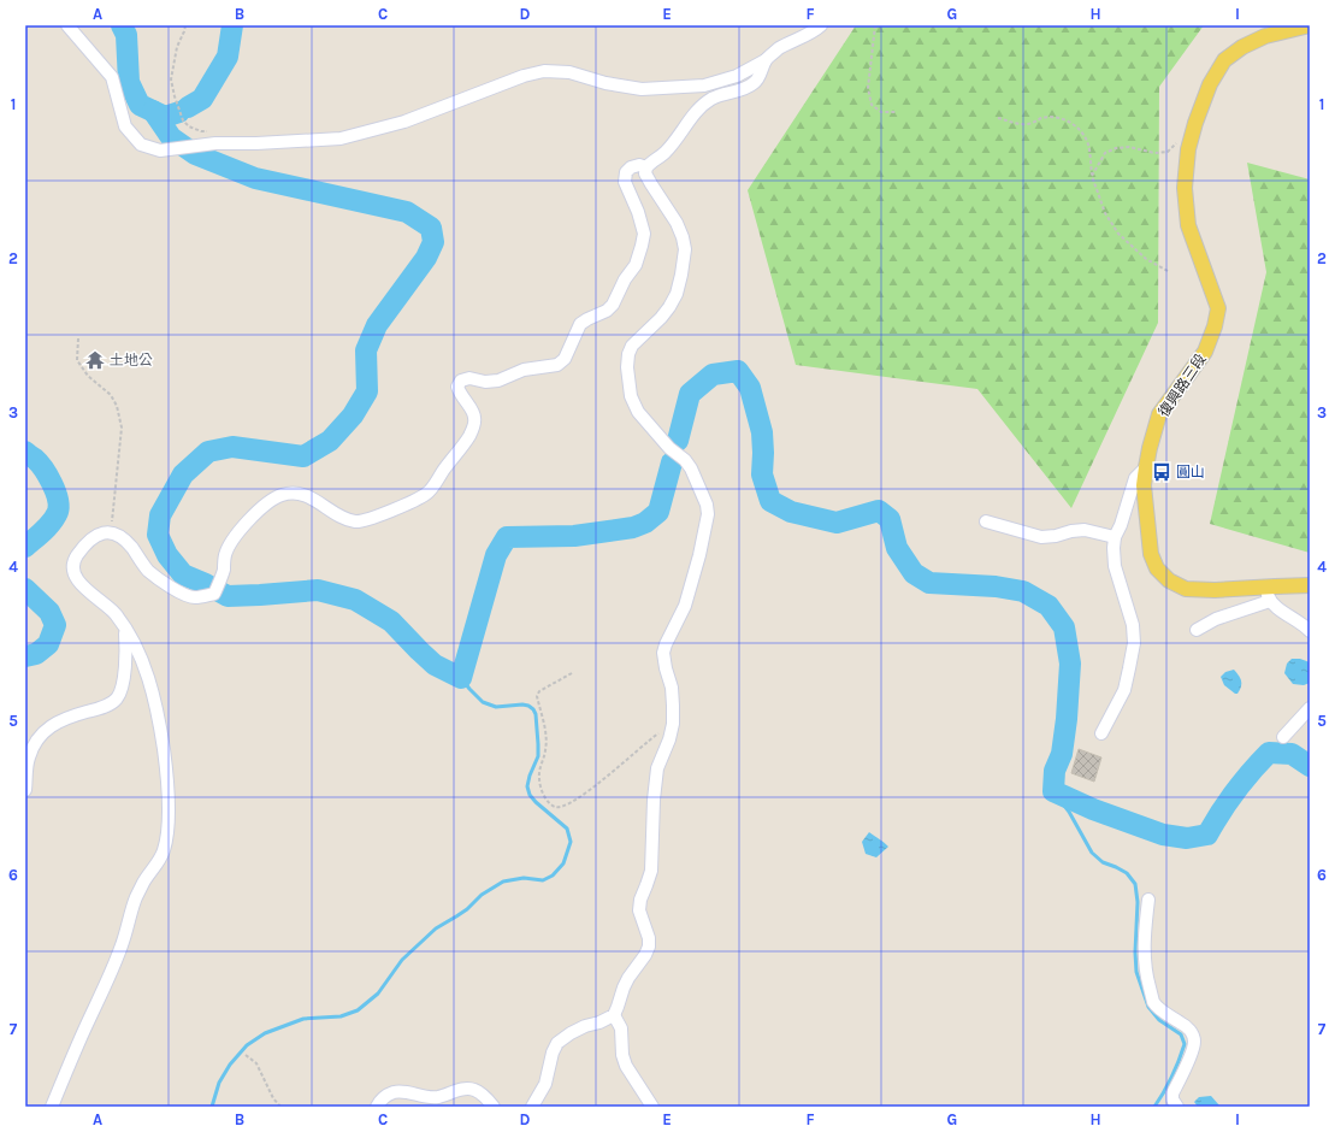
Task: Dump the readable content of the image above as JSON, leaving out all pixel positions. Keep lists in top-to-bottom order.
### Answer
{
  "streets": {
    "main road": ["復興路三段"]
  },
  "places": {
    "temple": ["土地公"],
    "bus stop": ["圓山"]
  },
  "grid": {
    "columns": [
      "A",
      "B",
      "C",
      "D",
      "E",
      "F",
      "G",
      "H",
      "I"
    ],
    "rows": [
      "1",
      "2",
      "3",
      "4",
      "5",
      "6",
      "7"
    ]
  }
}
